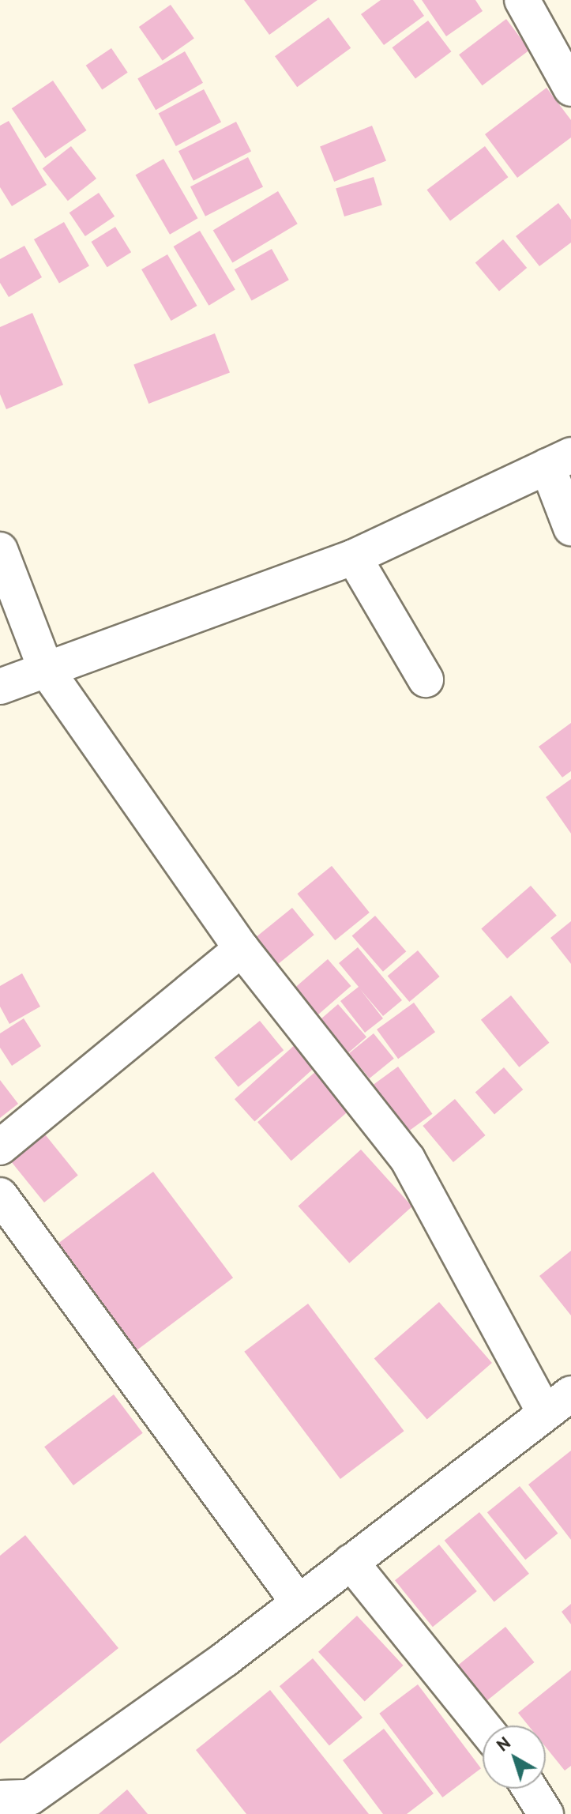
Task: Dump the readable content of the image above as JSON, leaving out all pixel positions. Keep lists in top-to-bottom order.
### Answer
{
  "north": "top left"
}
